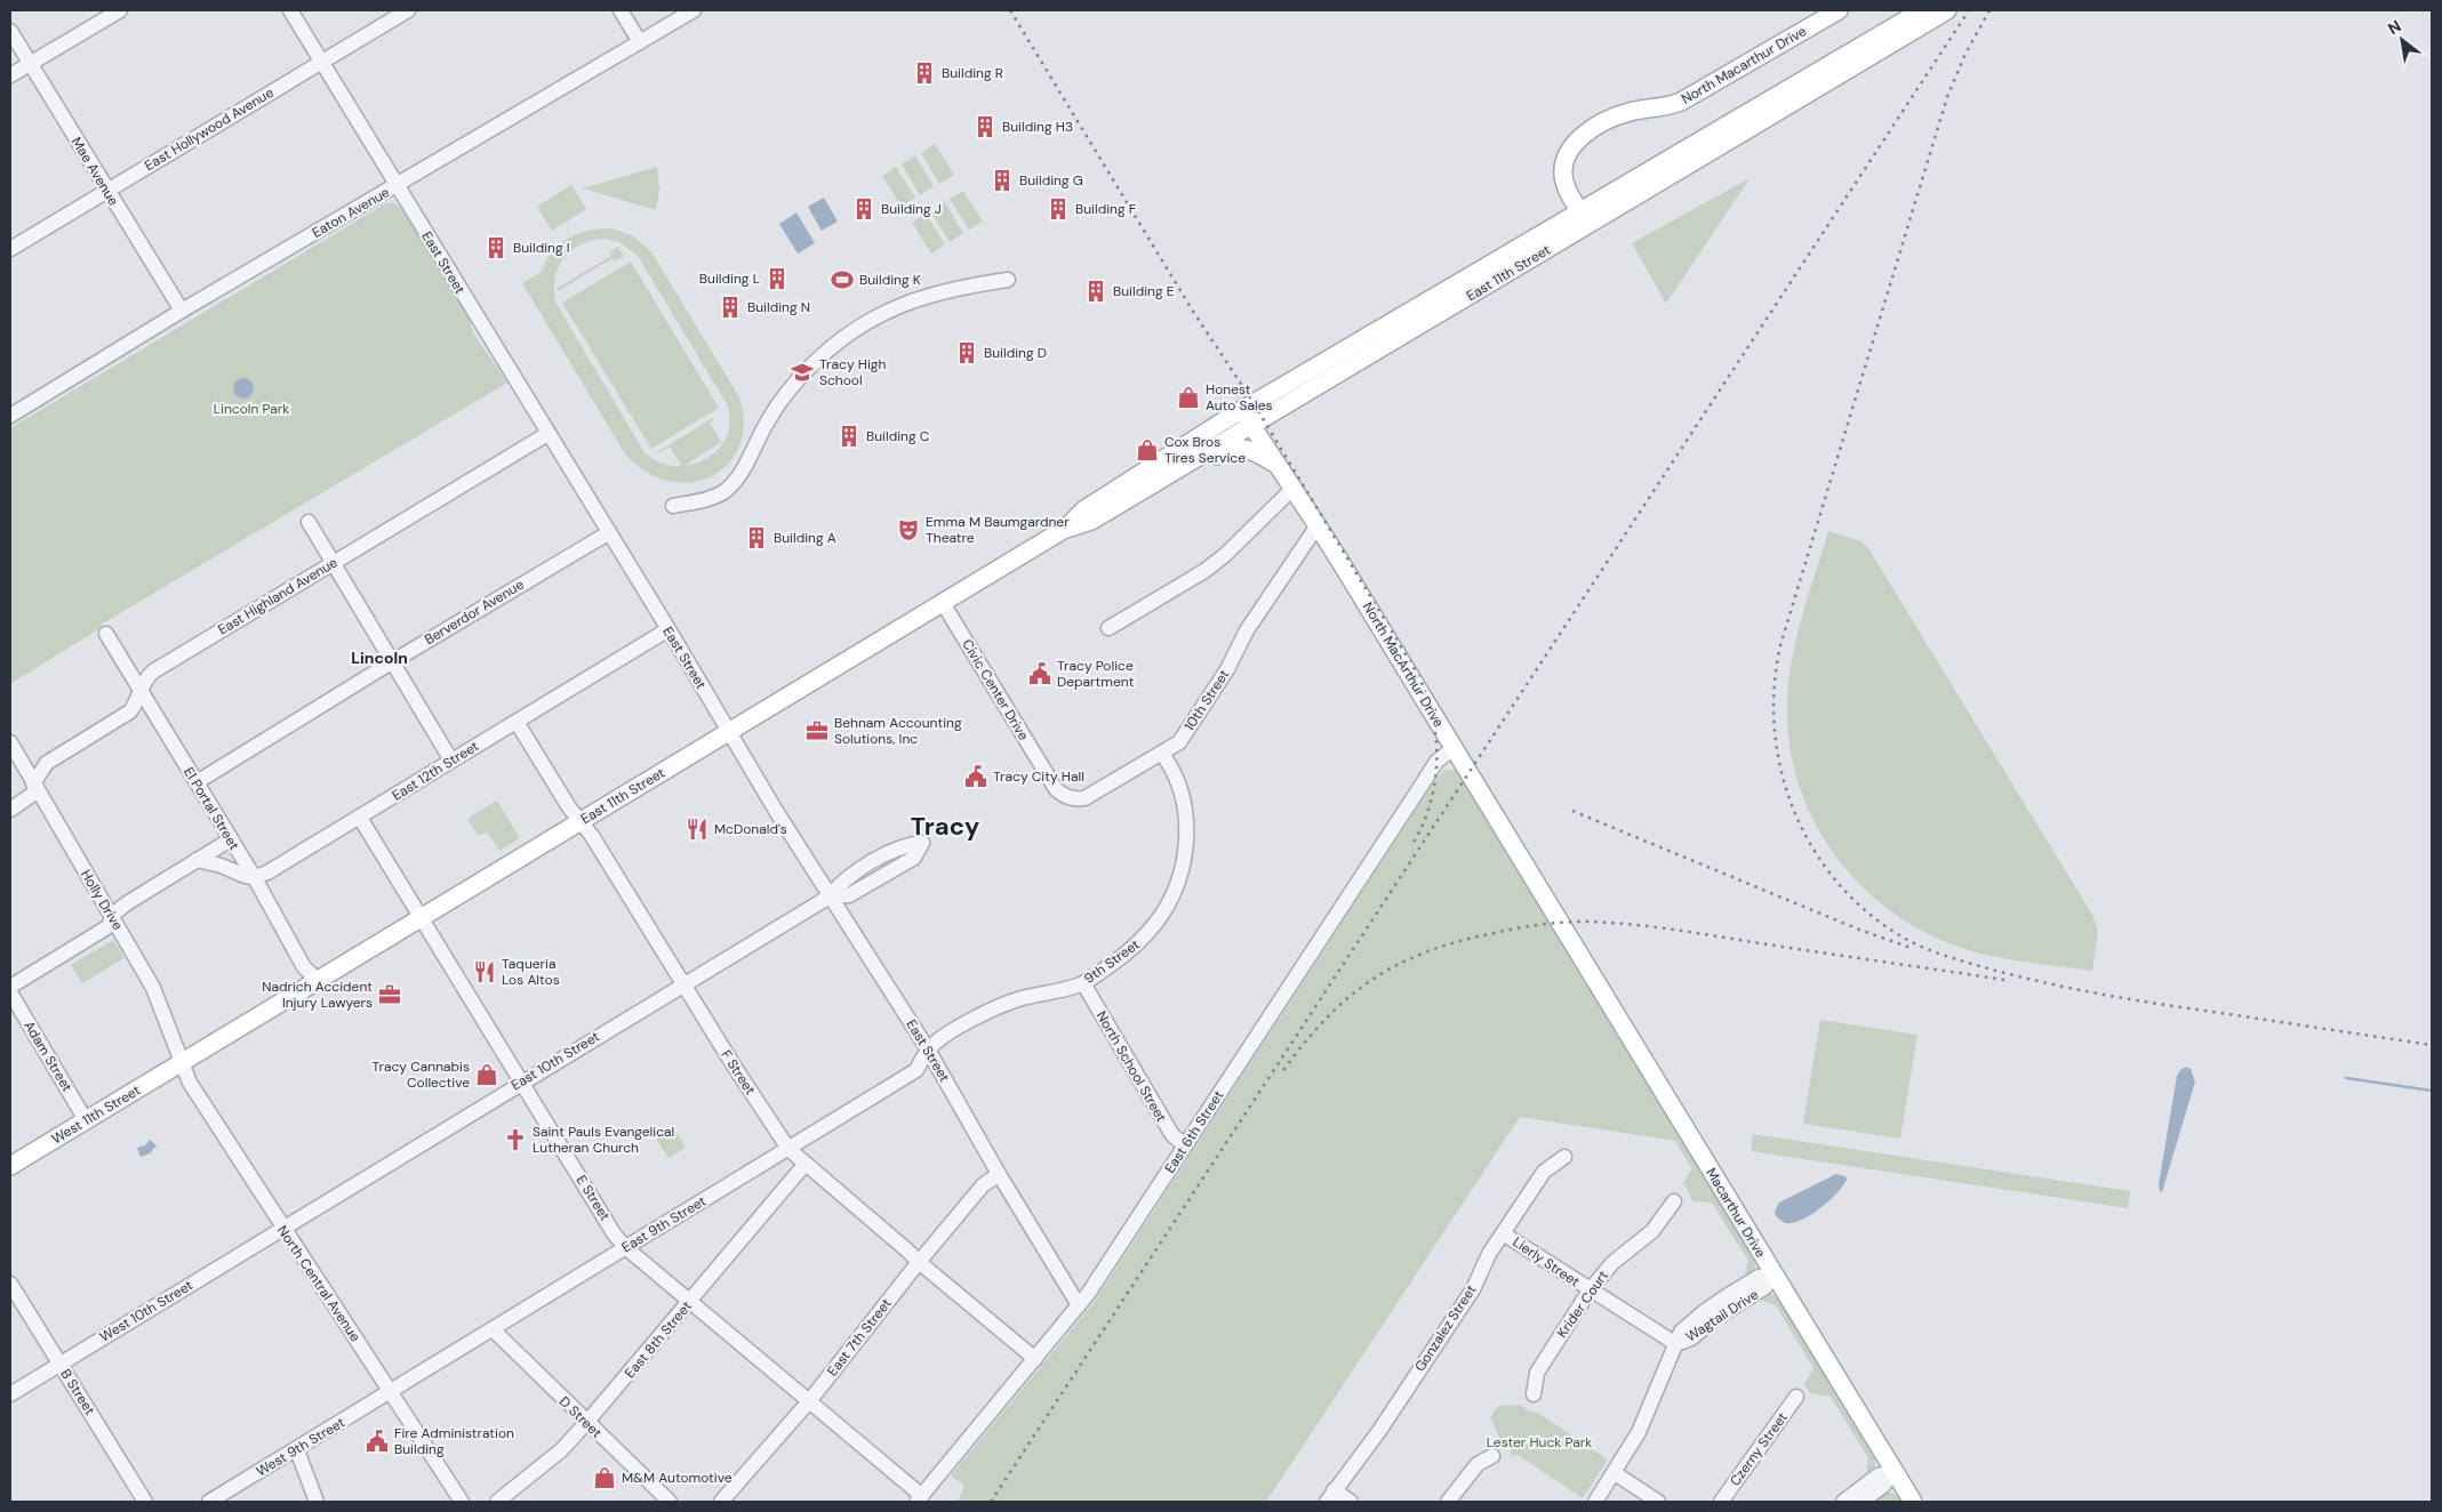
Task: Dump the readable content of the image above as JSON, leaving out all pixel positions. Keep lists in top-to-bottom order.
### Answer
{
  "streets": {
    "main road": [
      "North Macarthur Drive",
      "East 11th Street",
      "North MacArthur Drive",
      "West 11th Street",
      "Macarthur Drive"
    ],
    "street": [
      "East Hollywood Avenue",
      "Mae Avenue",
      "Eaton Avenue",
      "East Street",
      "East Highland Avenue",
      "Berverdor Avenue",
      "Civic Center Drive",
      "10th Street",
      "East 12th Street",
      "El Portal Street",
      "Holly Drive",
      "9th Street",
      "Adam Street",
      "East 10th Street",
      "North School Street",
      "F Street",
      "East 6th Street",
      "E Street",
      "East 9th Street",
      "Lierly Street",
      "North Central Avenue",
      "Krider Court",
      "West 10th Street",
      "Wagtail Drive",
      "Gonzalez Street",
      "East 7th Street",
      "East 8th Street",
      "B Street",
      "D Street",
      "West 9th Street",
      "Czerny Street"
    ]
  },
  "crossings": [
    ["North Macarthur Drive", "East 11th Street"],
    ["East Hollywood Avenue", "Mae Avenue"],
    ["East Hollywood Avenue", "East Street"],
    ["Mae Avenue", "Eaton Avenue"],
    ["Eaton Avenue", "East Street"],
    ["East Street", "East 11th Street"],
    ["East Street", "East Highland Avenue"],
    ["East Street", "Berverdor Avenue"],
    ["East Street", "East 12th Street"],
    ["East Street", "9th Street"],
    ["East Street", "East 10th Street"],
    ["East Street", "East 6th Street"],
    ["East Street", "East 9th Street"],
    ["East Street", "East 7th Street"],
    ["East 11th Street", "North MacArthur Drive"],
    ["East 11th Street", "Civic Center Drive"],
    ["East 11th Street", "El Portal Street"],
    ["East 11th Street", "Holly Drive"],
    ["East 11th Street", "F Street"],
    ["East 11th Street", "West 11th Street"],
    ["East 11th Street", "E Street"],
    ["East 11th Street", "North Central Avenue"],
    ["East Highland Avenue", "El Portal Street"],
    ["East Highland Avenue", "Holly Drive"],
    ["Berverdor Avenue", "El Portal Street"],
    ["North MacArthur Drive", "10th Street"],
    ["North MacArthur Drive", "East 6th Street"],
    ["North MacArthur Drive", "Macarthur Drive"],
    ["Civic Center Drive", "10th Street"],
    ["10th Street", "9th Street"],
    ["East 12th Street", "El Portal Street"],
    ["East 12th Street", "F Street"],
    ["East 12th Street", "E Street"],
    ["Holly Drive", "West 11th Street"],
    ["Holly Drive", "North Central Avenue"],
    ["9th Street", "North School Street"],
    ["9th Street", "East 9th Street"],
    ["Adam Street", "West 11th Street"],
    ["East 10th Street", "F Street"],
    ["East 10th Street", "E Street"],
    ["East 10th Street", "North Central Avenue"],
    ["East 10th Street", "West 10th Street"],
    ["North School Street", "East 6th Street"],
    ["F Street", "East 6th Street"],
    ["F Street", "East 9th Street"],
    ["F Street", "East 7th Street"],
    ["F Street", "East 8th Street"],
    ["West 11th Street", "North Central Avenue"],
    ["East 6th Street", "E Street"],
    ["E Street", "East 9th Street"],
    ["E Street", "East 7th Street"],
    ["E Street", "East 8th Street"],
    ["Macarthur Drive", "Wagtail Drive"],
    ["East 9th Street", "North Central Avenue"],
    ["East 9th Street", "D Street"],
    ["East 9th Street", "West 9th Street"],
    ["Lierly Street", "Krider Court"],
    ["Lierly Street", "Wagtail Drive"],
    ["Lierly Street", "Gonzalez Street"],
    ["North Central Avenue", "West 10th Street"],
    ["North Central Avenue", "West 9th Street"],
    ["West 10th Street", "B Street"],
    ["East 8th Street", "D Street"]
  ],
  "districts": ["Lincoln", "Tracy"],
  "parks": ["Lincoln Park", "Lester Huck Park"],
  "places": {
    "building": [
      "Building R",
      "Building H3",
      "Building G",
      "Building J",
      "Building F",
      "Building I",
      "Building L",
      "Building E",
      "Building N",
      "Building D",
      "Building C",
      "Building A"
    ],
    "sports": ["Building K"],
    "school or university": ["Tracy High School"],
    "shop": [
      "Honest Auto Sales",
      "Cox Bros Tires Service",
      "Tracy Cannabis Collective",
      "M&M Automotive"
    ],
    "theatre": ["Emma M Baumgardner Theatre"],
    "public building": ["Tracy Police Department", "Tracy City Hall", "Fire Administration Building"],
    "office": ["Behnam Accounting Solutions, Inc", "Nadrich Accident Injury Lawyers"],
    "restaurant": ["McDonald's", "Taqueria Los Altos"],
    "church": ["Saint Pauls Evangelical Lutheran Church"]
  },
  "north": "top left"
}
